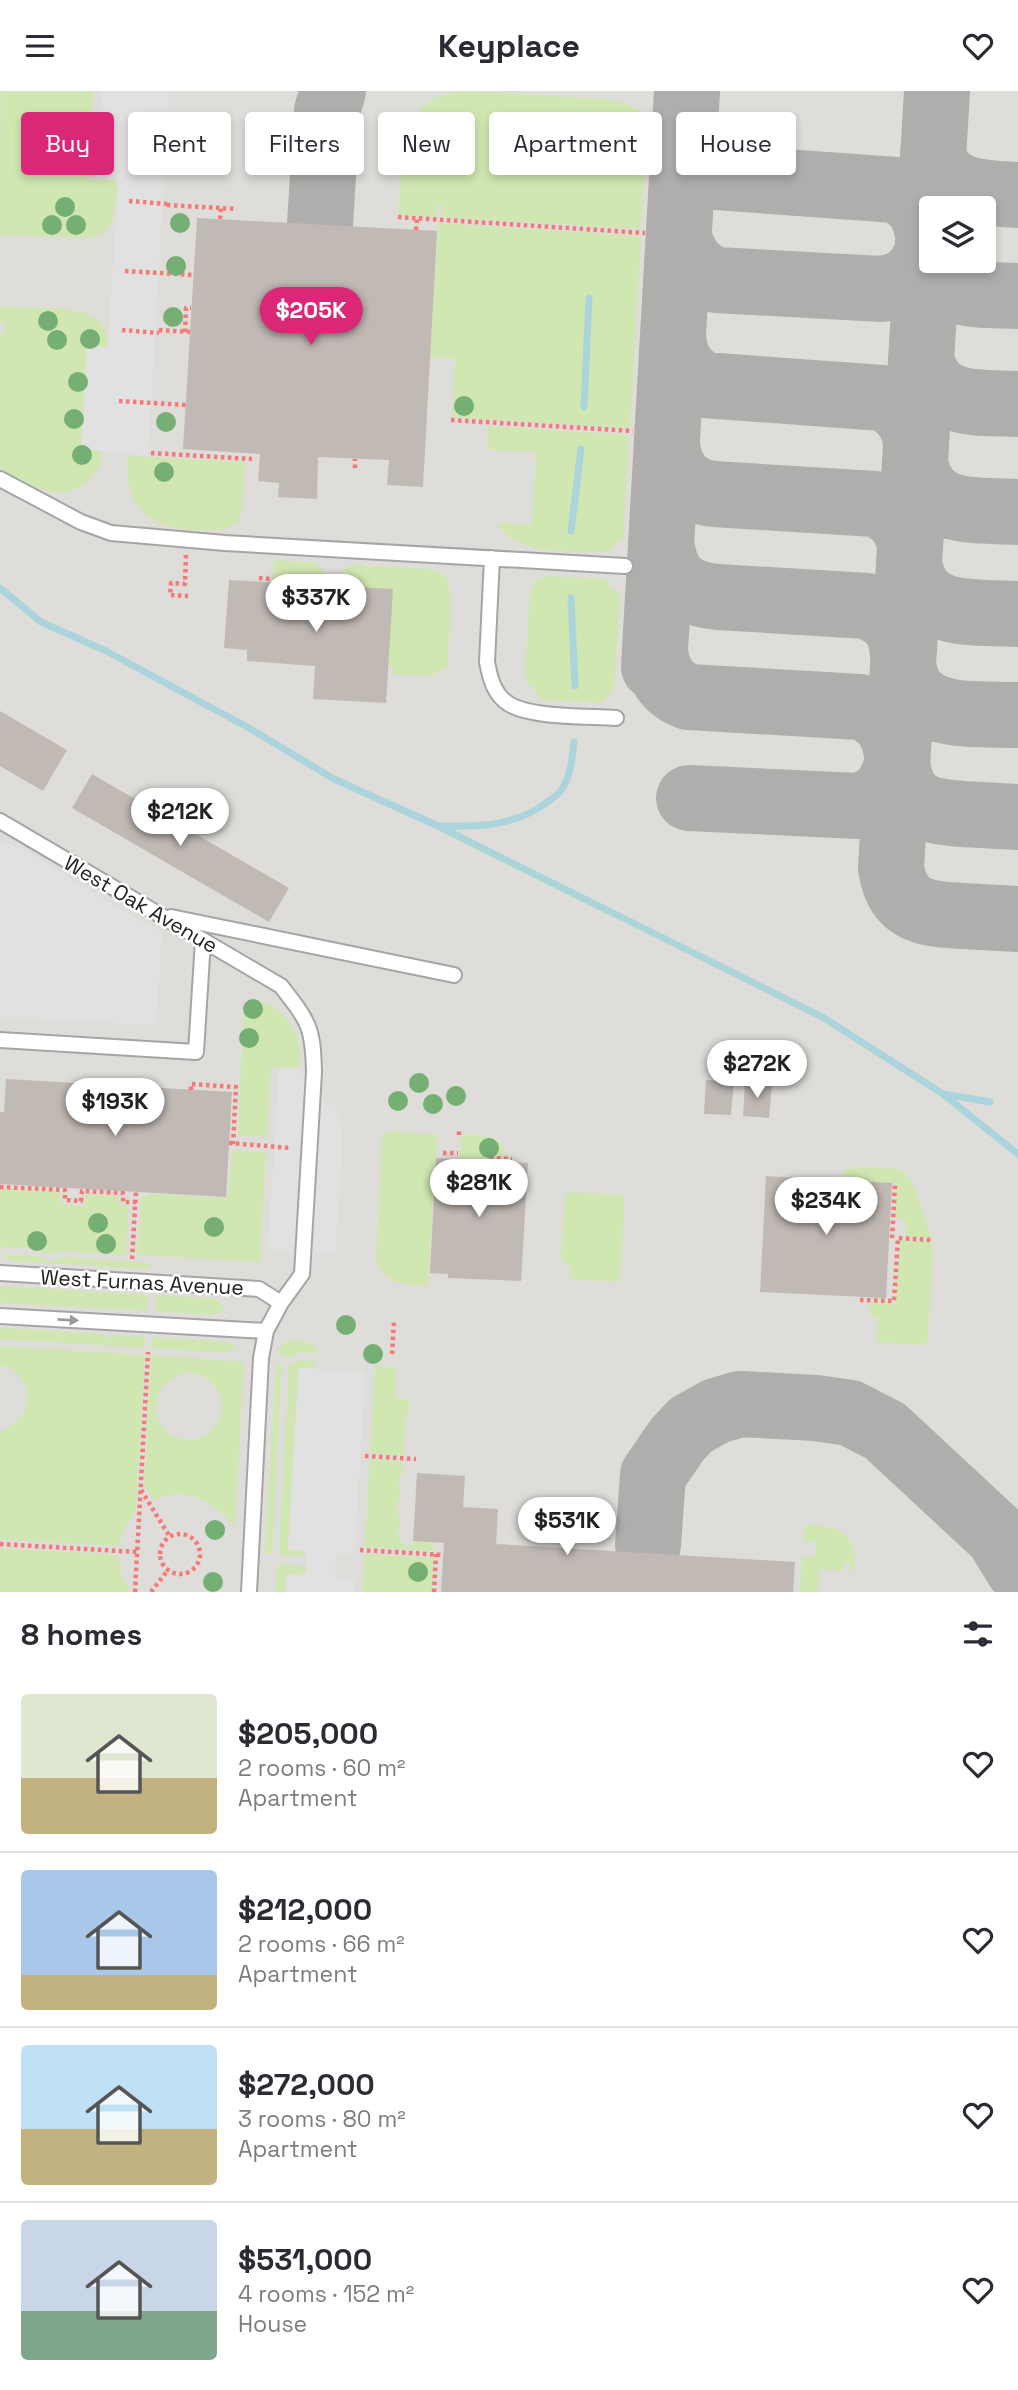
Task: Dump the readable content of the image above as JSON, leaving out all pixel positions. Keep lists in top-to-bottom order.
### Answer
{
  "streets": {
    "lane": ["West Oak Avenue", "West Furnas Avenue"]
  },
  "crossings": [
    ["West Oak Avenue", "West Furnas Avenue"]
  ],
  "page": {
    "header": "Keyplace",
    "chip": [
      "Buy",
      "Rent",
      "Filters",
      "New",
      "Apartment",
      "House"
    ],
    "price": [
      "$205K",
      "$337K",
      "$212K",
      "$272K",
      "$193K",
      "$281K",
      "$234K",
      "$531K"
    ],
    "heading": "8 homes",
    "list": [
      {
        "name": "$205,000",
        "note": "2 rooms · 60 m² · Apartment"
      },
      {
        "name": "$212,000",
        "note": "2 rooms · 66 m² · Apartment"
      },
      {
        "name": "$272,000",
        "note": "3 rooms · 80 m² · Apartment"
      },
      {
        "name": "$531,000",
        "note": "4 rooms · 152 m² · House"
      }
    ]
  }
}
